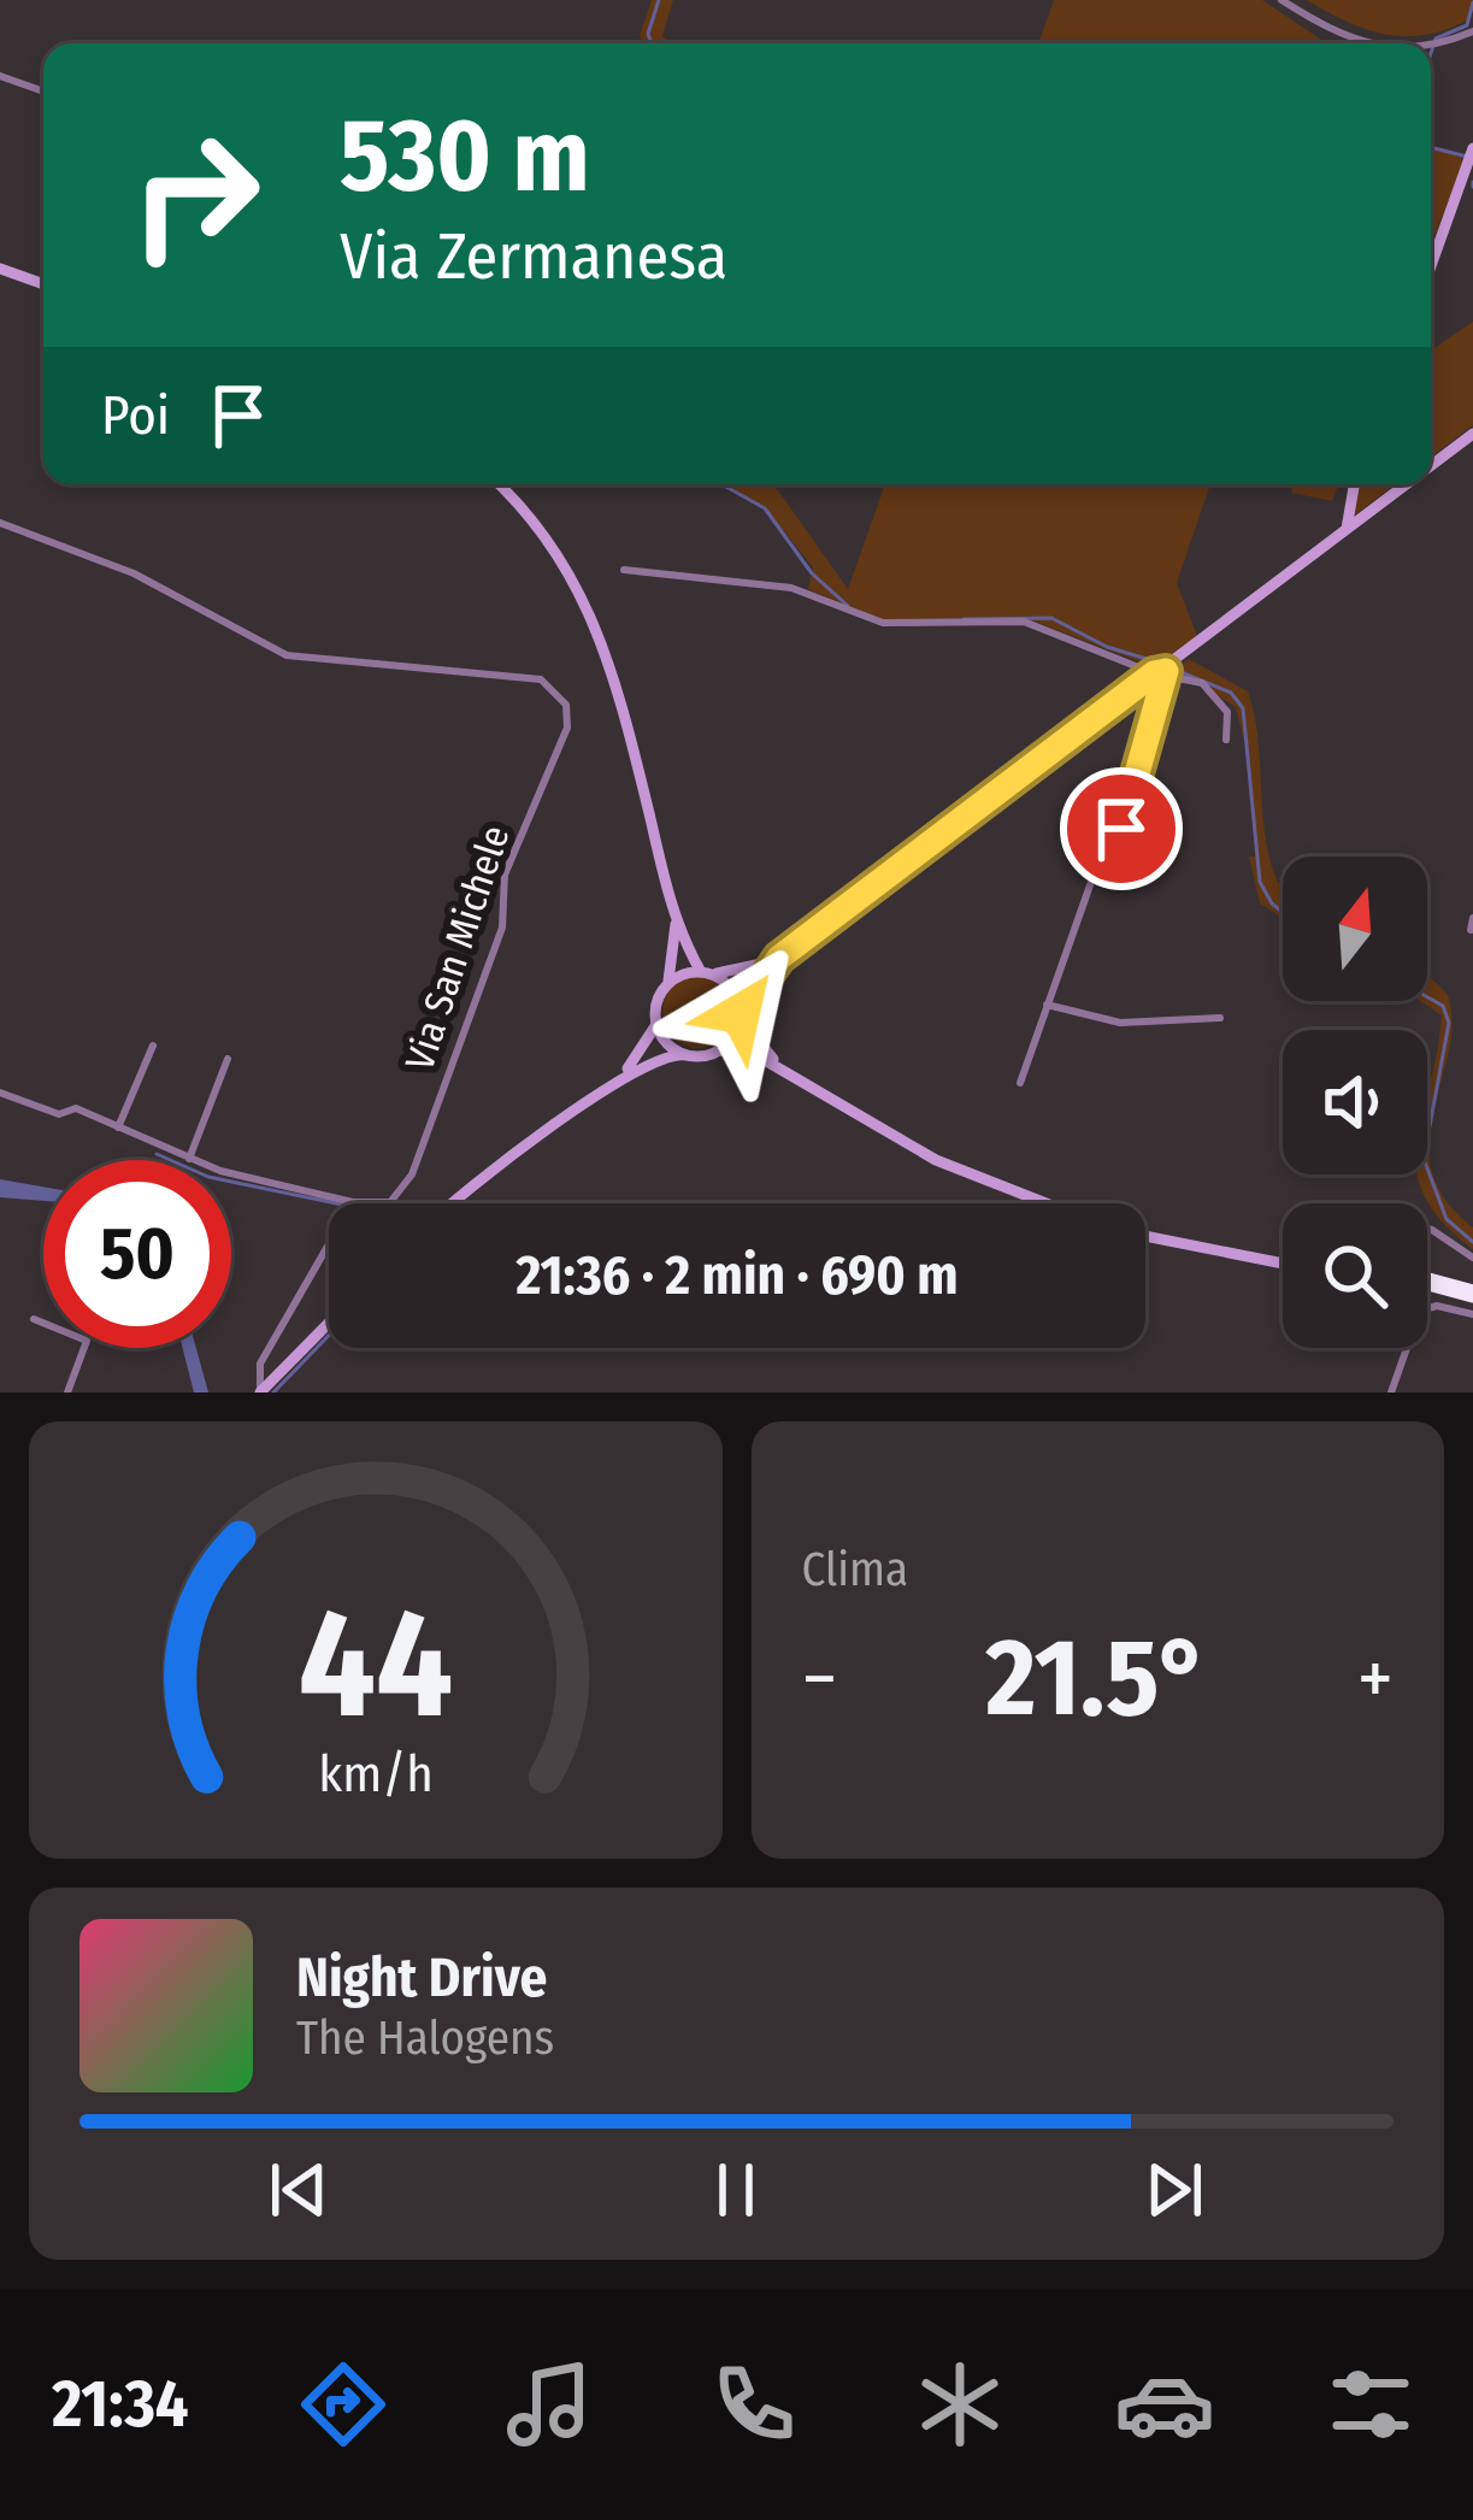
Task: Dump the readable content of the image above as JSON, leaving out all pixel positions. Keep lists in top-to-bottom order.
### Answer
{
  "streets": {
    "street": ["Via San Michele"]
  },
  "north": "top",
  "page": {
    "turn": ["530 m", "Via Zermanesa"],
    "then": "Poi",
    "limit": "50",
    "trip": "21:36 · 2 min · 690 m",
    "tile": "Clima",
    "heat": ["−", "21.5°", "+"],
    "song": ["Night Drive", "The Halogens"],
    "tabs": "21:34",
    "gauge": ["44", "km/h"]
  }
}
